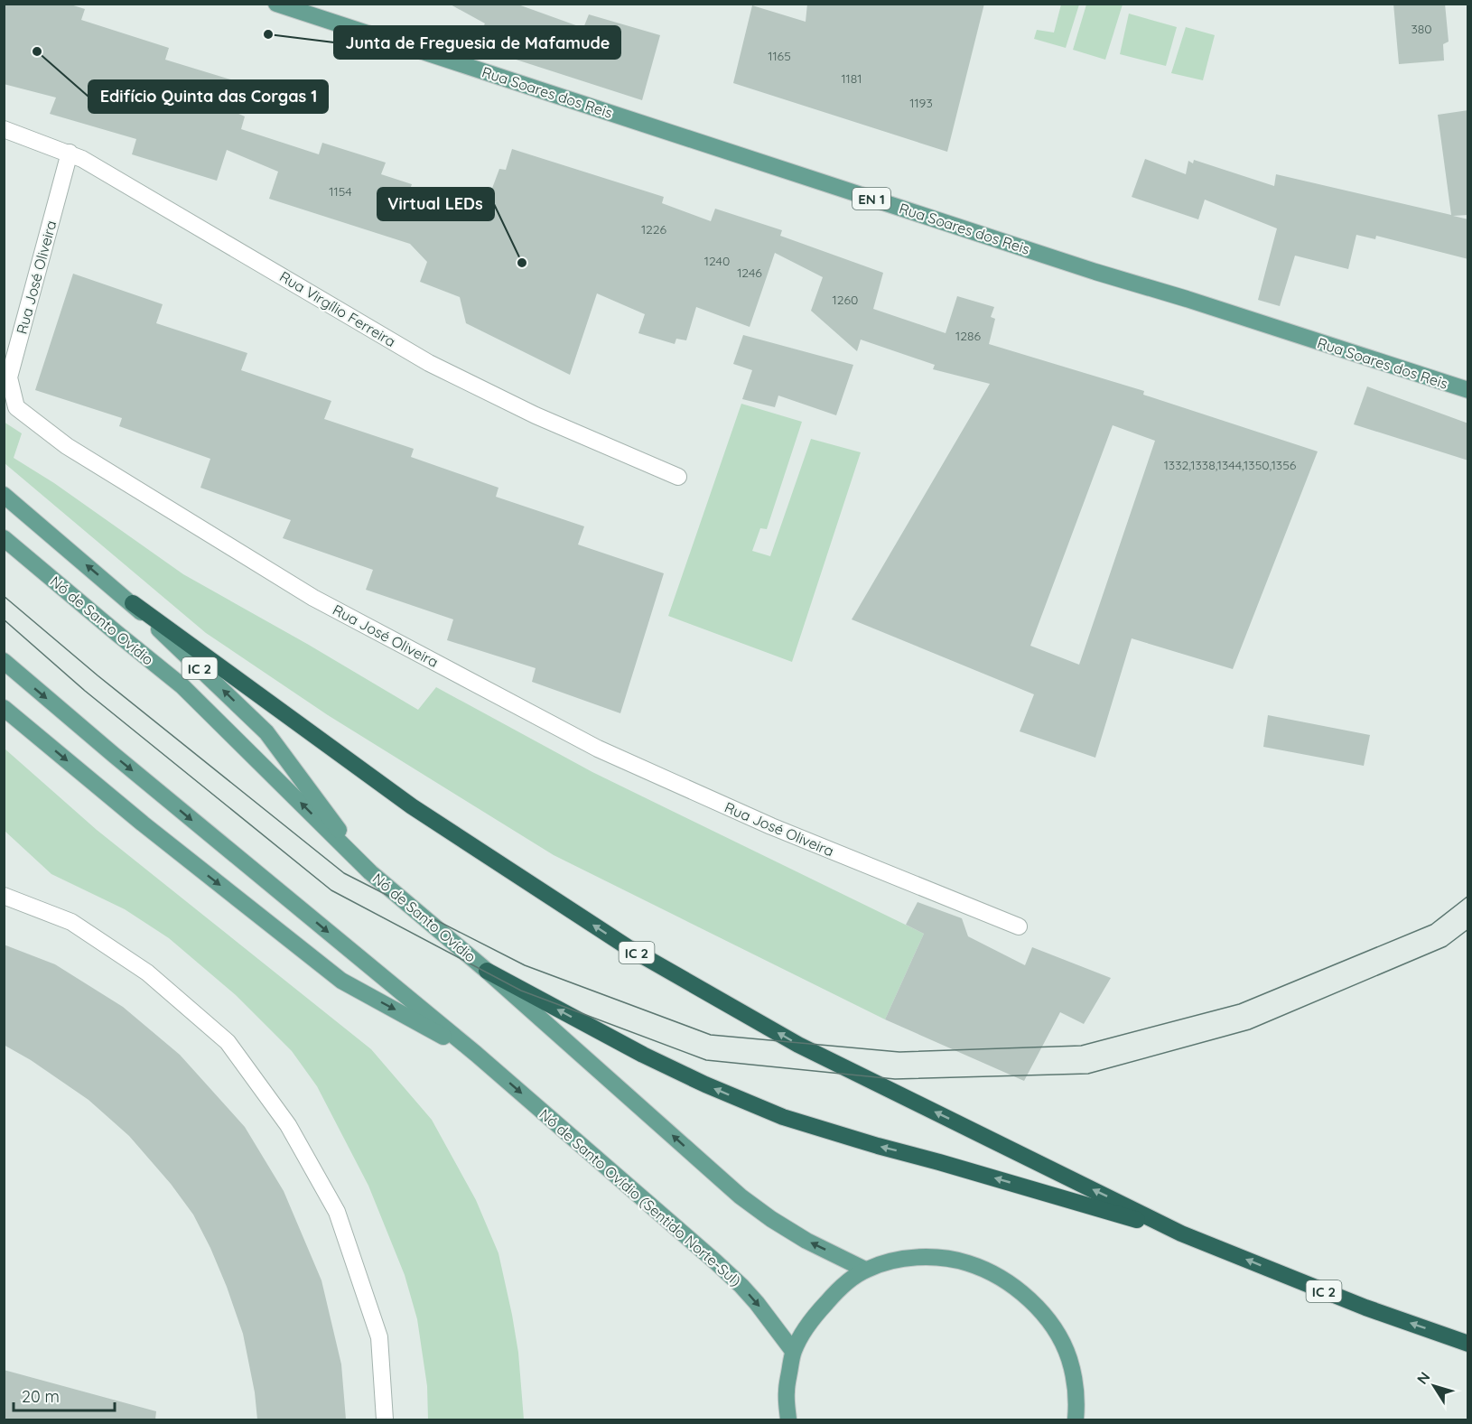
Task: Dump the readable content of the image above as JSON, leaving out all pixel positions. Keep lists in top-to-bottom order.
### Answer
{
  "streets": {
    "highway": ["IC 2"],
    "main road": [
      "Rua Soares dos Reis",
      "EN 1",
      "Nó de Santo Ovídio",
      "Nó de Santo Ovídio (Sentido Norte-Sul)"
    ],
    "street": ["Rua José Oliveira", "Rua Virgílio Ferreira"]
  },
  "crossings": [
    ["Rua José Oliveira", "Rua Virgílio Ferreira"],
    ["Nó de Santo Ovídio", "IC 2"]
  ],
  "one_way": ["Nó de Santo Ovídio (Sentido Norte-Sul)"],
  "places": ["Junta de Freguesia de Mafamude", "Edifício Quinta das Corgas 1", "Virtual LEDs"],
  "house_numbers": [
    "380",
    "1165",
    "1181",
    "1193",
    "1154",
    "1226",
    "1240",
    "1246",
    "1260",
    "1286",
    "1332,1338,1344,1350,1356"
  ],
  "scale_bar": "20 m",
  "north": "top left"
}
